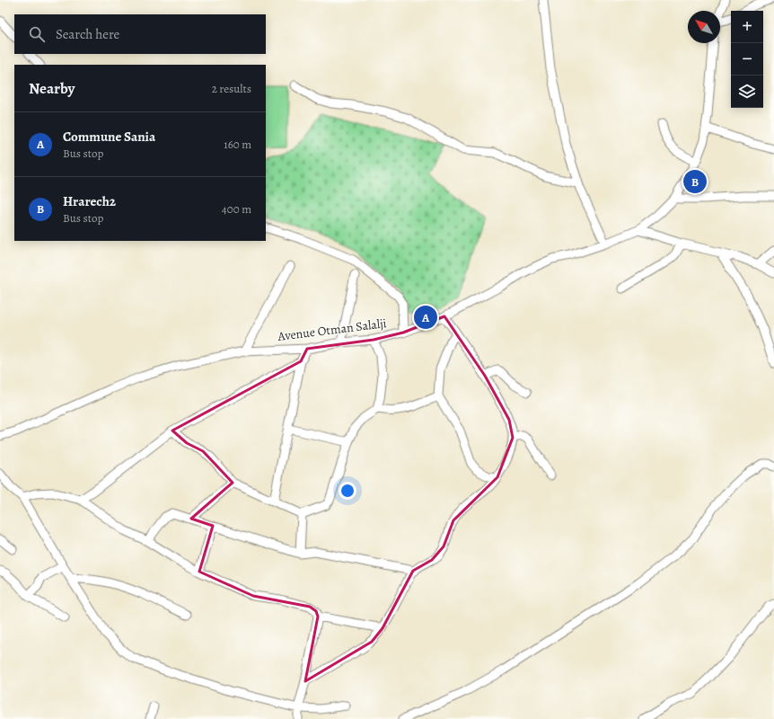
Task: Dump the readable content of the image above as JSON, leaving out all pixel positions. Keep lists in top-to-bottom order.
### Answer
{
  "streets": {
    "street": ["Avenue Otman Salalji"]
  },
  "north": "top left",
  "page": {
    "map_buttons": ["+", "−"],
    "search": "Search here",
    "heading": ["Nearby", "2 results"],
    "list": [
      {
        "mark": "A",
        "name": "Commune Sania",
        "note": "Bus stop",
        "value": "160 m"
      },
      {
        "mark": "B",
        "name": "Hrarech2",
        "note": "Bus stop",
        "value": "400 m"
      }
    ],
    "pins": ["B", "A"]
  }
}
